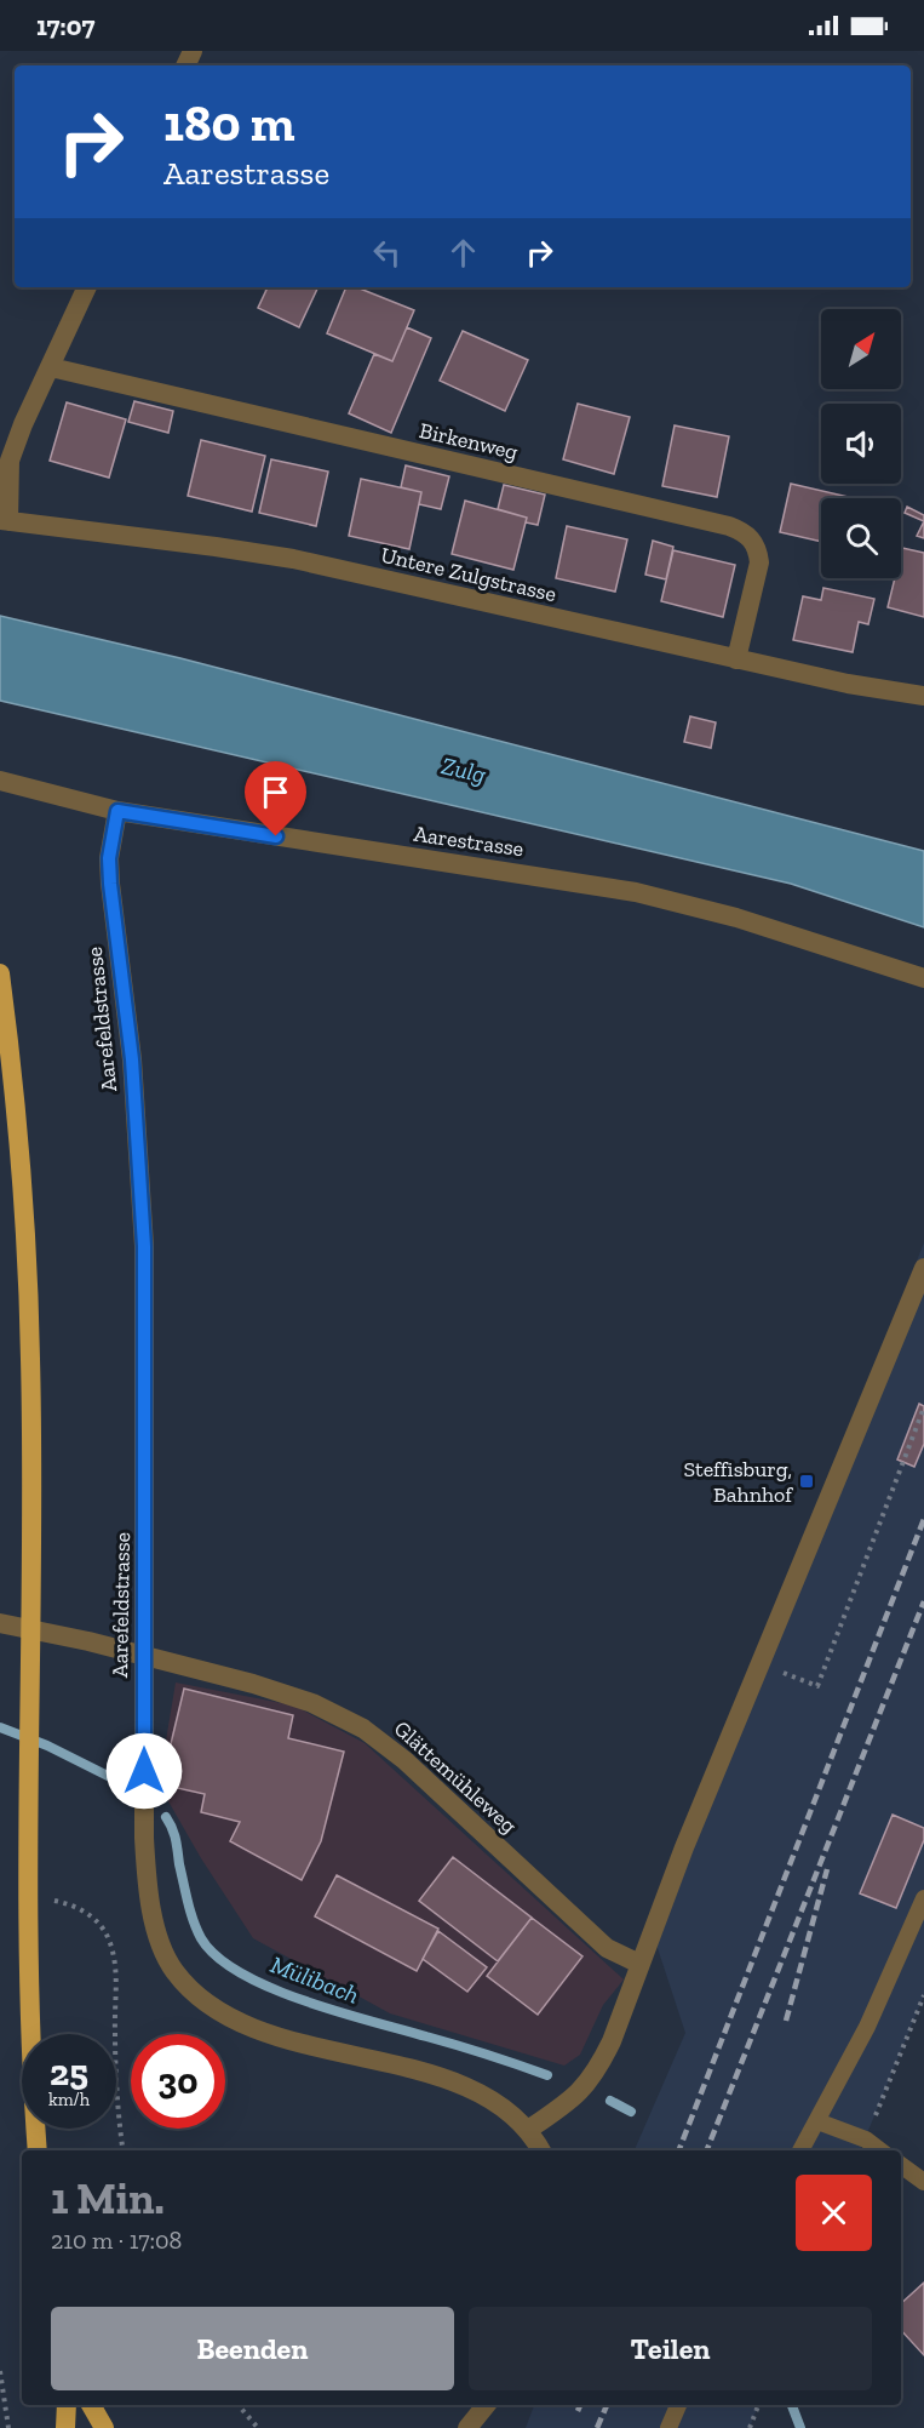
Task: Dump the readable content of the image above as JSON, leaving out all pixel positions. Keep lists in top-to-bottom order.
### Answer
{
  "streets": {
    "street": [
      "Birkenweg",
      "Untere Zulgstrasse",
      "Aarestrasse",
      "Aarefeldstrasse",
      "Glättemühleweg"
    ]
  },
  "crossings": [
    ["Birkenweg", "Untere Zulgstrasse"],
    ["Aarestrasse", "Aarefeldstrasse"],
    ["Aarefeldstrasse", "Glättemühleweg"]
  ],
  "water": ["Zulg", "Mülibach"],
  "places": {
    "transit": ["Steffisburg, Bahnhof"]
  },
  "north": "top right",
  "page": {
    "status": "17:07",
    "turn": ["180 m", "Aarestrasse"],
    "speed": "25 km/h",
    "limit": "30",
    "heading": ["1 Min.", "210 m · 17:08"],
    "buttons": ["Beenden", "Teilen"]
  }
}
